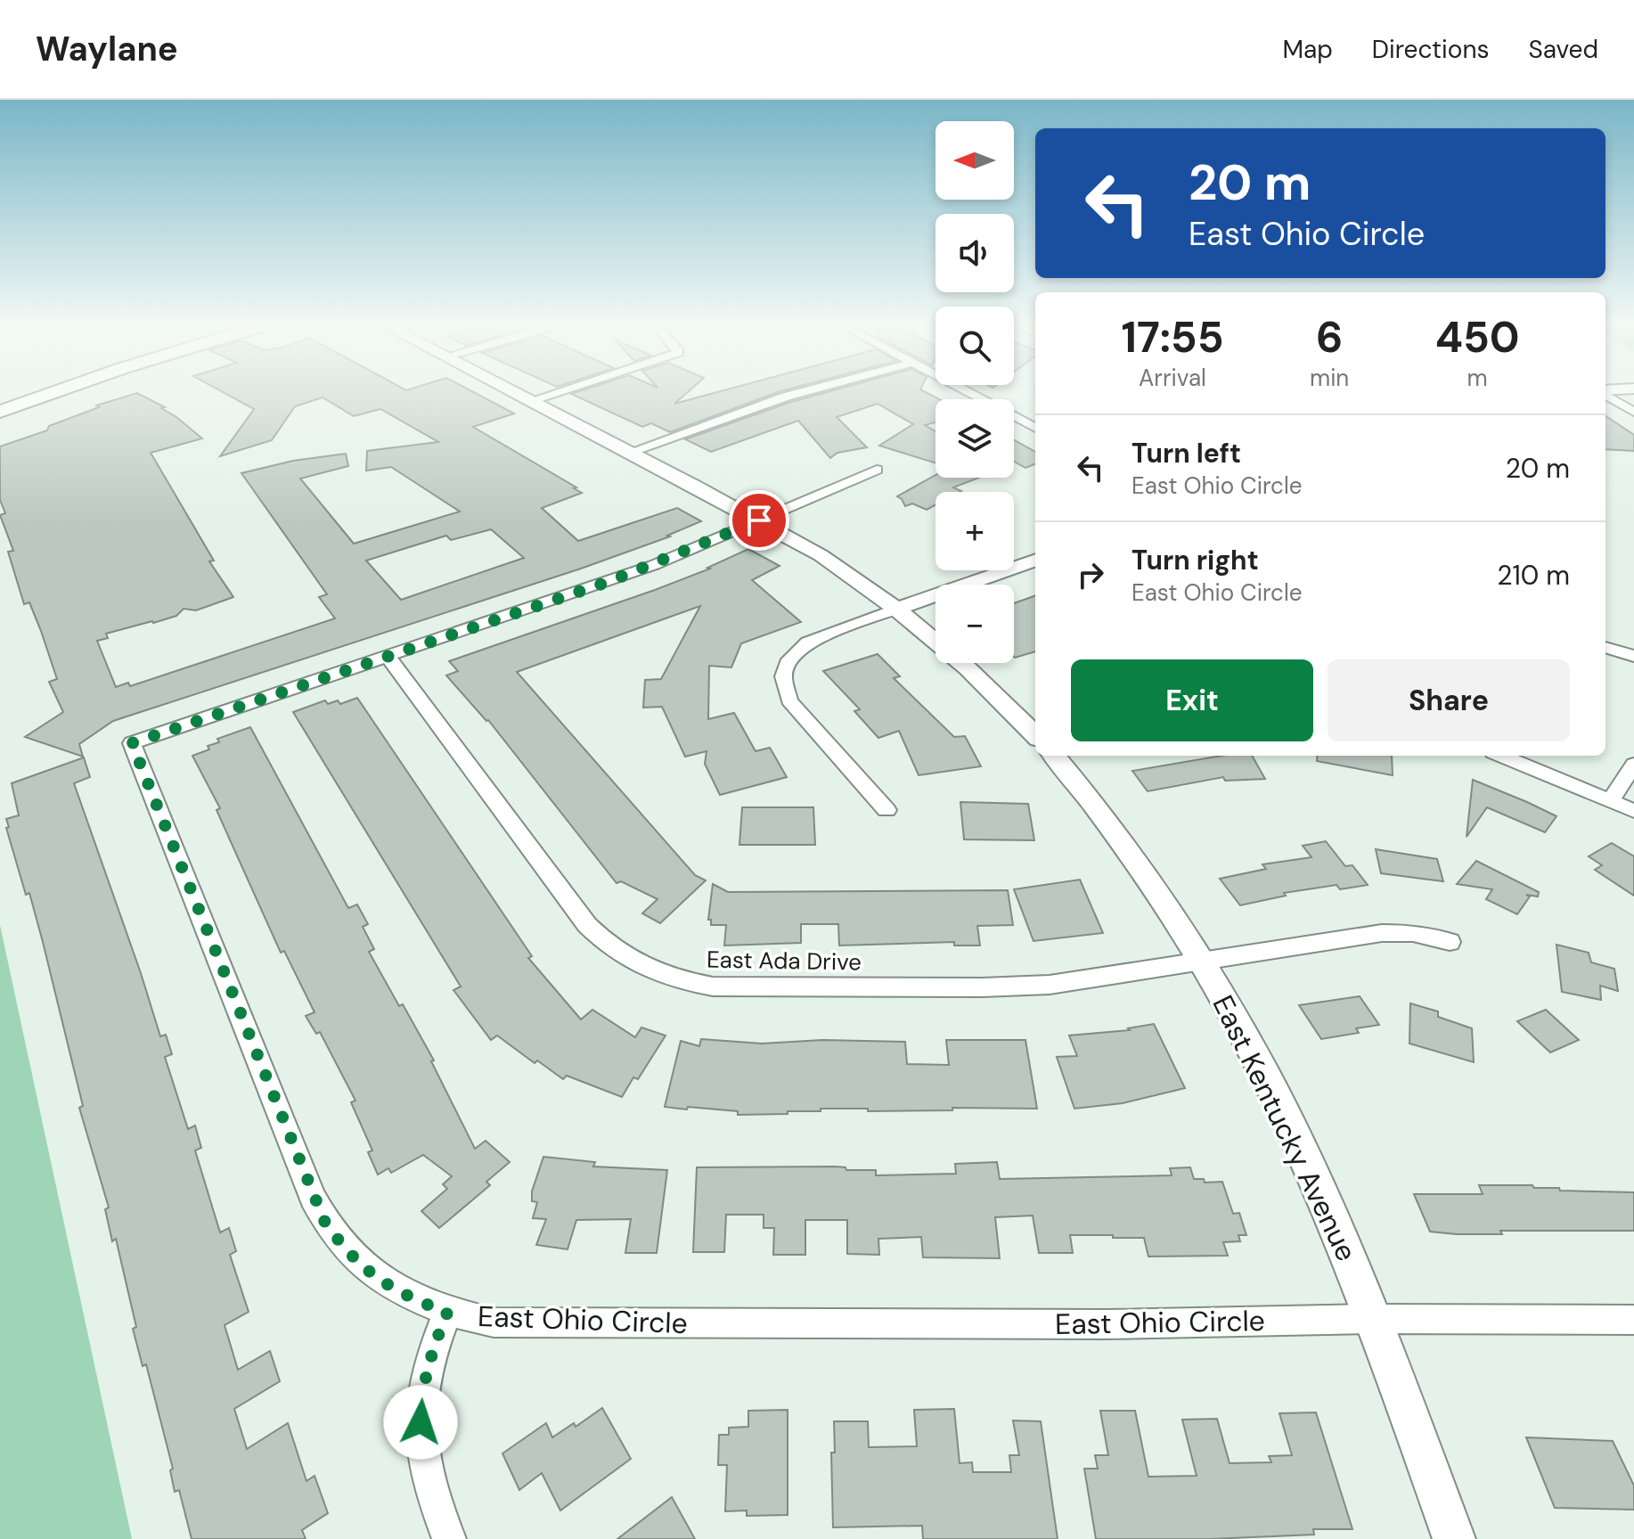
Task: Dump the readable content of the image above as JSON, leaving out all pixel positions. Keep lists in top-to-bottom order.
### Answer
{
  "streets": {
    "street": ["East Ada Drive", "East Kentucky Avenue", "East Ohio Circle"]
  },
  "crossings": [
    ["East Ada Drive", "East Kentucky Avenue"],
    ["East Ada Drive", "East Ohio Circle"],
    ["East Kentucky Avenue", "East Ohio Circle"]
  ],
  "north": "left",
  "page": {
    "header": "Waylane",
    "nav": ["Map", "Directions", "Saved"],
    "map_buttons": ["+", "−"],
    "turn": ["20 m", "East Ohio Circle"],
    "eta": [
      "17:55",
      "Arrival",
      "6",
      "min",
      "450",
      "m"
    ],
    "list": [
      {
        "name": "Turn left",
        "note": "East Ohio Circle",
        "value": "20 m"
      },
      {
        "name": "Turn right",
        "note": "East Ohio Circle",
        "value": "210 m"
      }
    ],
    "buttons": ["Exit", "Share"]
  }
}
